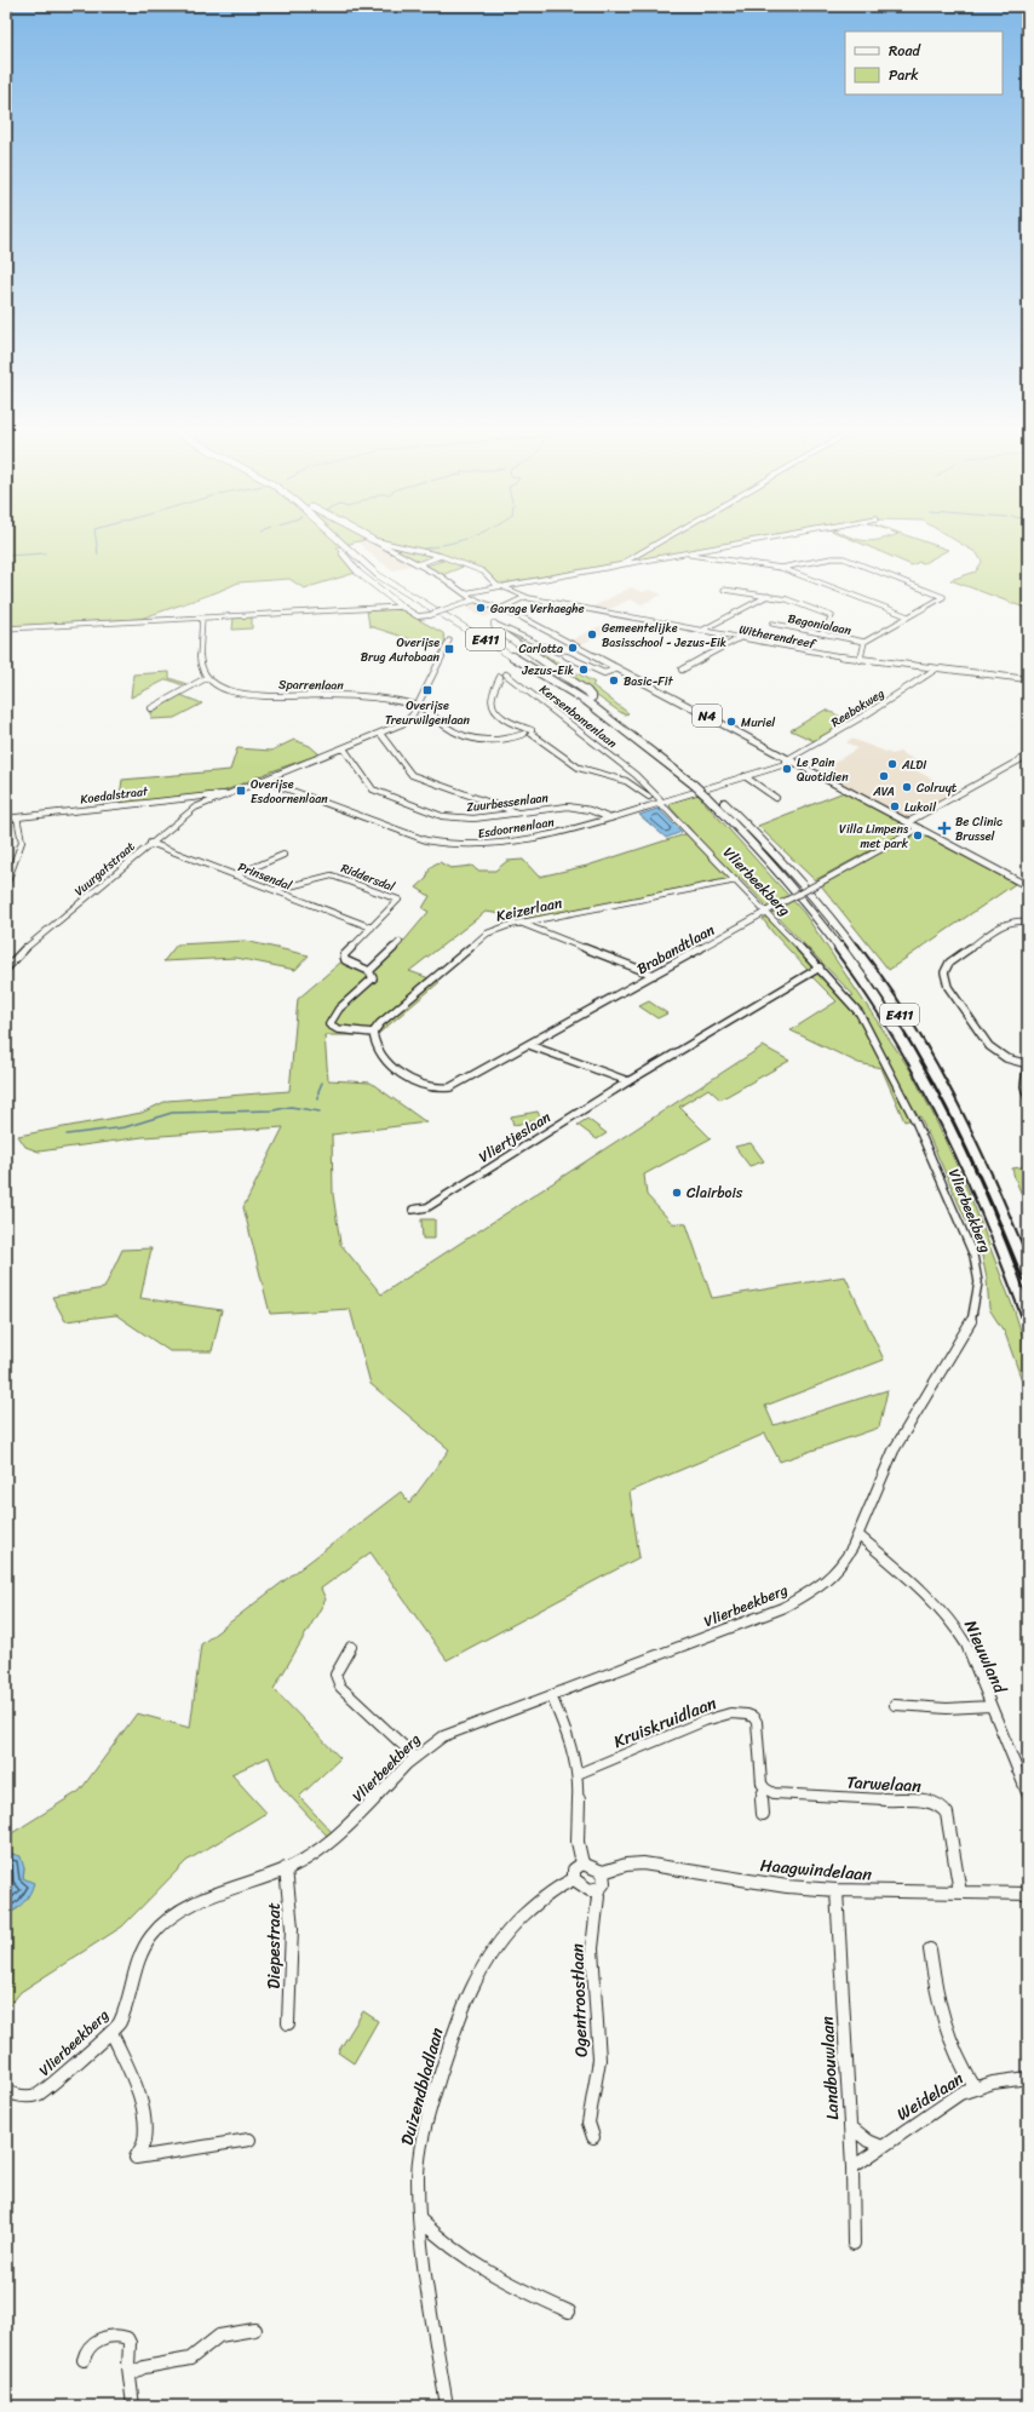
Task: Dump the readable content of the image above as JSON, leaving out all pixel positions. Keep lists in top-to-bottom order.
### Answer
{
  "streets": {
    "highway": ["E411"],
    "main road": ["N4"],
    "street": [
      "Begonialaan",
      "Witherendreef",
      "Sparrenlaan",
      "Reebokweg",
      "Kersenbomenlaan",
      "Koedalstraat",
      "Zuurbessenlaan",
      "Esdoornenlaan",
      "Vuurgatstraat",
      "Prinsendal",
      "Riddersdal",
      "Vlierbeekberg",
      "Keizerlaan",
      "Brabandtlaan",
      "Vliertjeslaan",
      "Nieuwland",
      "Kruiskruidlaan",
      "Tarwelaan",
      "Haagwindelaan",
      "Diepestraat",
      "Ogentroostlaan",
      "Landbouwlaan",
      "Duizendbladlaan",
      "Weidelaan"
    ]
  },
  "crossings": [
    ["Witherendreef", "Reebokweg"],
    ["Witherendreef", "N4"],
    ["Sparrenlaan", "Vuurgatstraat"],
    ["Reebokweg", "N4"],
    ["Reebokweg", "Esdoornenlaan"],
    ["Kersenbomenlaan", "Esdoornenlaan"],
    ["Kersenbomenlaan", "Vlierbeekberg"],
    ["N4", "Esdoornenlaan"],
    ["N4", "Brabandtlaan"],
    ["Koedalstraat", "Vuurgatstraat"],
    ["Zuurbessenlaan", "Esdoornenlaan"],
    ["Zuurbessenlaan", "Vuurgatstraat"],
    ["Esdoornenlaan", "Vuurgatstraat"],
    ["Esdoornenlaan", "Vlierbeekberg"],
    ["Vuurgatstraat", "Prinsendal"],
    ["Prinsendal", "Riddersdal"],
    ["Vlierbeekberg", "Keizerlaan"],
    ["Vlierbeekberg", "Brabandtlaan"],
    ["Vlierbeekberg", "Vliertjeslaan"],
    ["Vlierbeekberg", "Nieuwland"],
    ["Vlierbeekberg", "Diepestraat"],
    ["Keizerlaan", "Brabandtlaan"],
    ["Kruiskruidlaan", "Tarwelaan"],
    ["Tarwelaan", "Haagwindelaan"],
    ["Haagwindelaan", "Ogentroostlaan"],
    ["Haagwindelaan", "Landbouwlaan"],
    ["Haagwindelaan", "Duizendbladlaan"],
    ["Ogentroostlaan", "Duizendbladlaan"],
    ["Landbouwlaan", "Weidelaan"]
  ],
  "places": {
    "other": [
      "Garage Verhaeghe",
      "Gemeentelijke Basisschool - Jezus-Eik",
      "Carlotta",
      "Jezus-Eik",
      "Basic-Fit",
      "Muriel",
      "ALDI",
      "Le Pain Quotidien",
      "AVA",
      "Colruyt",
      "Lukoil",
      "Villa Limpens met park",
      "Clairbois"
    ],
    "transit": ["Overijse Brug Autobaan", "Overijse Treurwilgenlaan", "Overijse Esdoornenlaan"],
    "health": ["Be Clinic Brussel"]
  },
  "legend": ["Road", "Park"]
}
